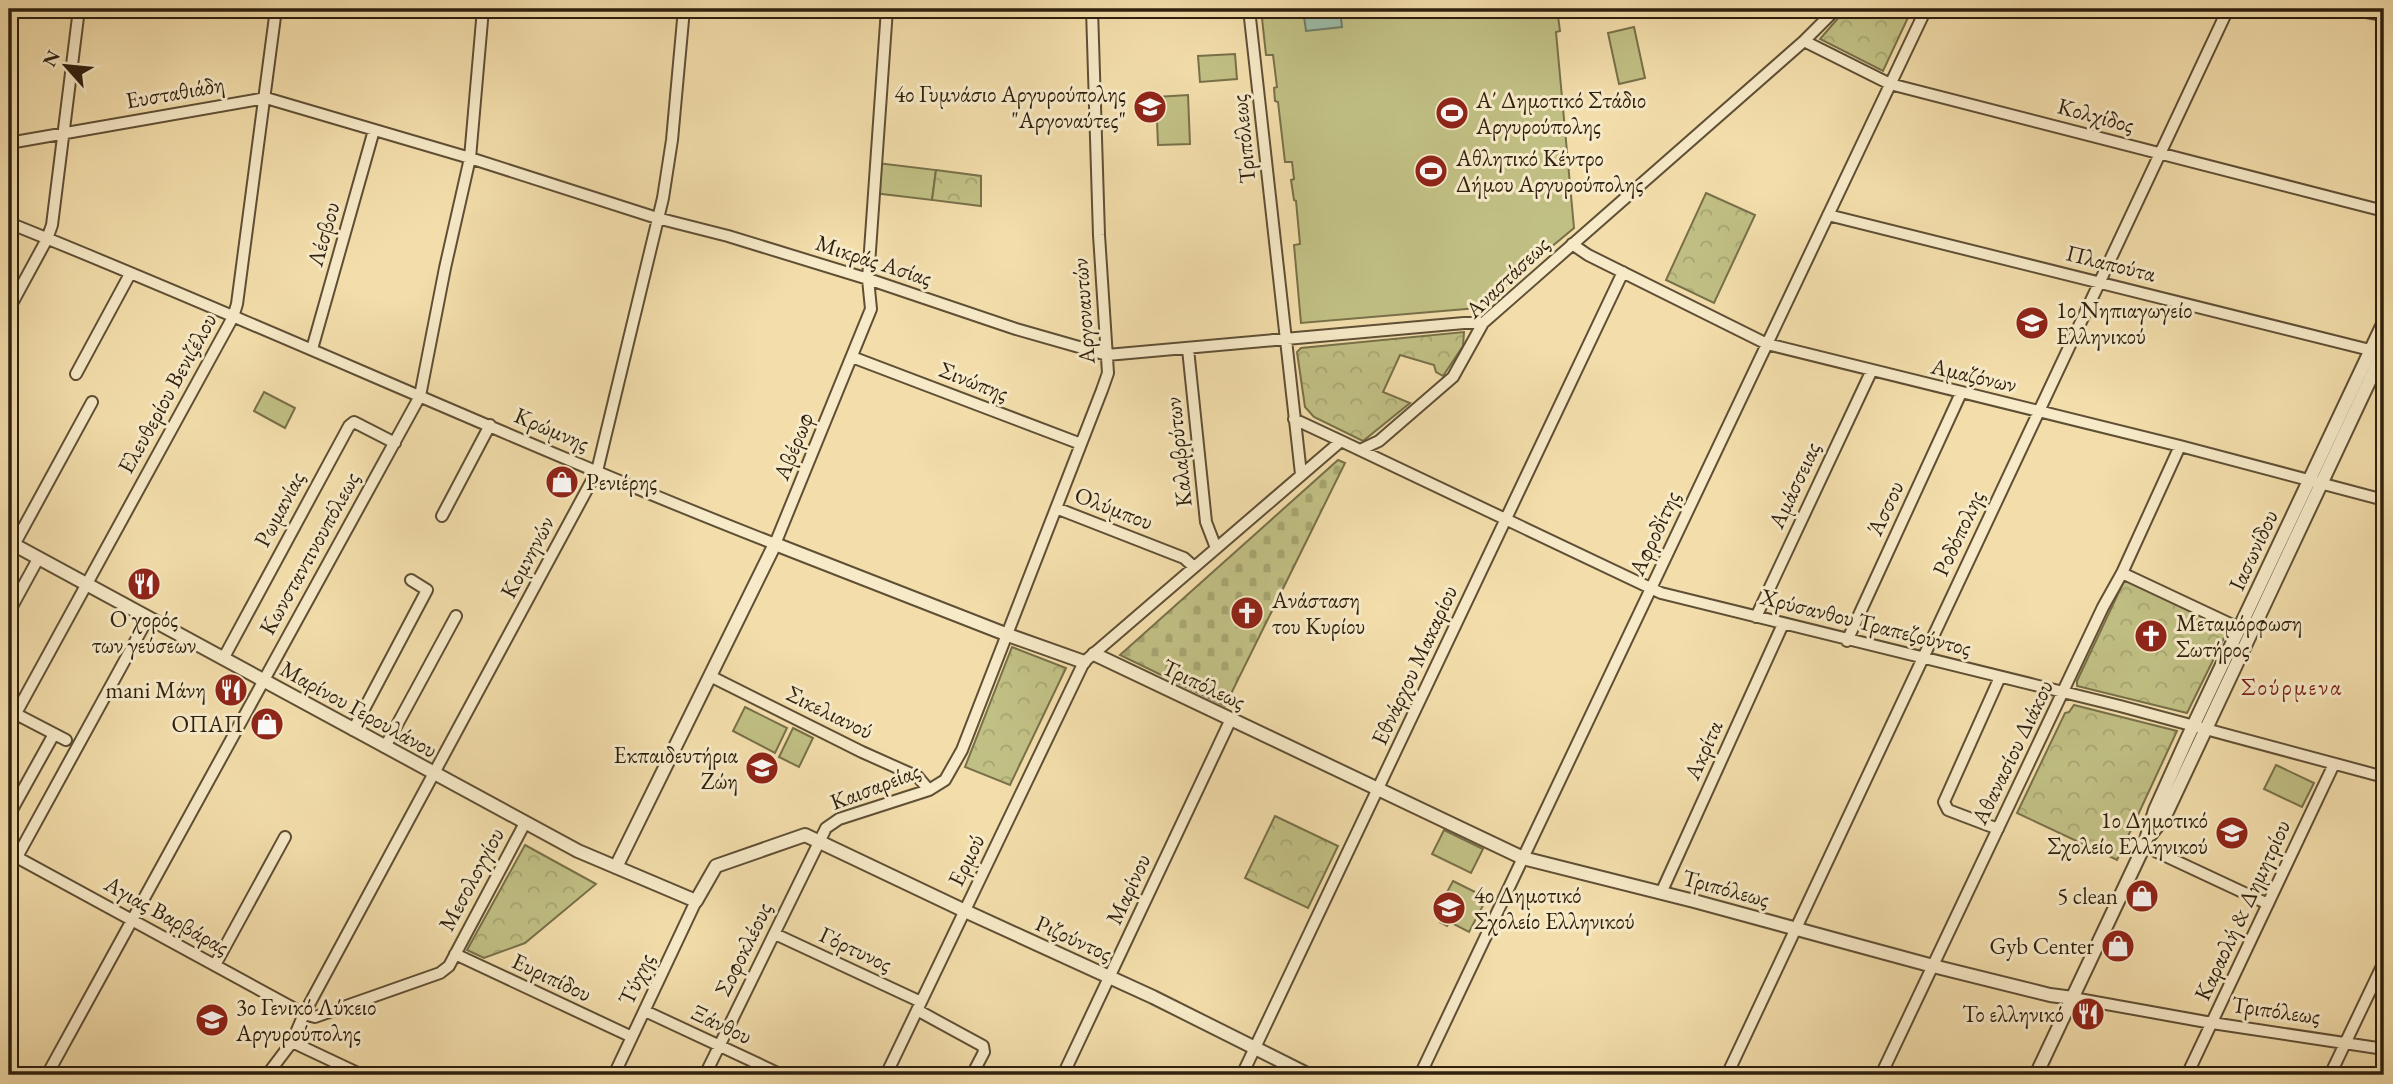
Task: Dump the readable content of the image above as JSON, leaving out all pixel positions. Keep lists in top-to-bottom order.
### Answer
{
  "streets": {
    "street": [
      "Ευσταθιάδη",
      "Κολχίδος",
      "Τριπόλεως",
      "Λέσβου",
      "Μικράς Ασίας",
      "Πλαπούτα",
      "Αναστάσεως",
      "Αργοναυτών",
      "Αμαζόνων",
      "Σινώπης",
      "Ελευθερίου Βενιζέλου",
      "Κρώμνης",
      "Αβέρωφ",
      "Καλαβρύτων",
      "Αμάσσειας",
      "Ολύμπου",
      "Άσσου",
      "Ρωμανίας",
      "Αφροδίτης",
      "Ροδόπολης",
      "Ιασωνίδου",
      "Κωνσταντινουπόλεως",
      "Κομνηνών",
      "Χρύσανθου Τραπεζούντος",
      "Εθνάρχου Μακαρίου",
      "Μαρίνου Γερουλάνου",
      "Σικελιανού",
      "Ακρίτα",
      "Αθανασίου Διάκου",
      "Καισαρείας",
      "Ερμού",
      "Μεσολογγίου",
      "Μαρίνου",
      "Καραολή & Δημητρίου",
      "Αγιας Βαρβάρας",
      "Ριζούντος",
      "Σοφοκλέους",
      "Γόρτυνος",
      "Ευριπίδου",
      "Τύχης",
      "Ξάνθου"
    ]
  },
  "crossings": [
    ["Ευσταθιάδη", "Μικράς Ασίας"],
    ["Ευσταθιάδη", "Ελευθερίου Βενιζέλου"],
    ["Κολχίδος", "Αναστάσεως"],
    ["Κολχίδος", "Αφροδίτης"],
    ["Κολχίδος", "Ροδόπολης"],
    ["Τριπόλεως", "Μικράς Ασίας"],
    ["Τριπόλεως", "Κρώμνης"],
    ["Τριπόλεως", "Αφροδίτης"],
    ["Τριπόλεως", "Ροδόπολης"],
    ["Τριπόλεως", "Ιασωνίδου"],
    ["Τριπόλεως", "Εθνάρχου Μακαρίου"],
    ["Τριπόλεως", "Ακρίτα"],
    ["Τριπόλεως", "Αθανασίου Διάκου"],
    ["Τριπόλεως", "Ερμού"],
    ["Τριπόλεως", "Μαρίνου"],
    ["Τριπόλεως", "Καραολή & Δημητρίου"],
    ["Λέσβου", "Μικράς Ασίας"],
    ["Λέσβου", "Κρώμνης"],
    ["Μικράς Ασίας", "Αναστάσεως"],
    ["Μικράς Ασίας", "Αργοναυτών"],
    ["Μικράς Ασίας", "Ελευθερίου Βενιζέλου"],
    ["Μικράς Ασίας", "Αβέρωφ"],
    ["Μικράς Ασίας", "Καλαβρύτων"],
    ["Μικράς Ασίας", "Κωνσταντινουπόλεως"],
    ["Μικράς Ασίας", "Κομνηνών"],
    ["Πλαπούτα", "Αφροδίτης"],
    ["Πλαπούτα", "Ροδόπολης"],
    ["Πλαπούτα", "Ιασωνίδου"],
    ["Αναστάσεως", "Αμαζόνων"],
    ["Αναστάσεως", "Χρύσανθου Τραπεζούντος"],
    ["Αργοναυτών", "Σινώπης"],
    ["Αργοναυτών", "Κρώμνης"],
    ["Αργοναυτών", "Ολύμπου"],
    ["Αργοναυτών", "Καισαρείας"],
    ["Αμαζόνων", "Αμάσσειας"],
    ["Αμαζόνων", "Άσσου"],
    ["Αμαζόνων", "Αφροδίτης"],
    ["Αμαζόνων", "Ροδόπολης"],
    ["Αμαζόνων", "Ιασωνίδου"],
    ["Αμαζόνων", "Εθνάρχου Μακαρίου"],
    ["Αμαζόνων", "Αθανασίου Διάκου"],
    ["Σινώπης", "Αβέρωφ"],
    ["Ελευθερίου Βενιζέλου", "Κρώμνης"],
    ["Ελευθερίου Βενιζέλου", "Μαρίνου Γερουλάνου"],
    ["Κρώμνης", "Αβέρωφ"],
    ["Κρώμνης", "Κωνσταντινουπόλεως"],
    ["Κρώμνης", "Κομνηνών"],
    ["Κρώμνης", "Καισαρείας"],
    ["Κρώμνης", "Ερμού"],
    ["Αβέρωφ", "Μαρίνου Γερουλάνου"],
    ["Αβέρωφ", "Σικελιανού"],
    ["Αμάσσειας", "Χρύσανθου Τραπεζούντος"],
    ["Άσσου", "Χρύσανθου Τραπεζούντος"],
    ["Ρωμανίας", "Κωνσταντινουπόλεως"],
    ["Ρωμανίας", "Μαρίνου Γερουλάνου"],
    ["Αφροδίτης", "Χρύσανθου Τραπεζούντος"],
    ["Ροδόπολης", "Χρύσανθου Τραπεζούντος"],
    ["Ιασωνίδου", "Χρύσανθου Τραπεζούντος"],
    ["Κωνσταντινουπόλεως", "Μαρίνου Γερουλάνου"],
    ["Κωνσταντινουπόλεως", "Αγιας Βαρβάρας"],
    ["Κομνηνών", "Μαρίνου Γερουλάνου"],
    ["Κομνηνών", "Μεσολογγίου"],
    ["Κομνηνών", "Αγιας Βαρβάρας"],
    ["Χρύσανθου Τραπεζούντος", "Εθνάρχου Μακαρίου"],
    ["Χρύσανθου Τραπεζούντος", "Ακρίτα"],
    ["Χρύσανθου Τραπεζούντος", "Αθανασίου Διάκου"],
    ["Χρύσανθου Τραπεζούντος", "Καραολή & Δημητρίου"],
    ["Εθνάρχου Μακαρίου", "Ριζούντος"],
    ["Μαρίνου Γερουλάνου", "Καισαρείας"],
    ["Μαρίνου Γερουλάνου", "Μεσολογγίου"],
    ["Μαρίνου Γερουλάνου", "Τύχης"],
    ["Σικελιανού", "Καισαρείας"],
    ["Καισαρείας", "Ριζούντος"],
    ["Καισαρείας", "Σοφοκλέους"],
    ["Καισαρείας", "Τύχης"],
    ["Ερμού", "Ριζούντος"],
    ["Ερμού", "Γόρτυνος"],
    ["Μεσολογγίου", "Αγιας Βαρβάρας"],
    ["Μεσολογγίου", "Ευριπίδου"],
    ["Μαρίνου", "Ριζούντος"],
    ["Ριζούντος", "Σοφοκλέους"],
    ["Σοφοκλέους", "Γόρτυνος"],
    ["Σοφοκλέους", "Ξάνθου"],
    ["Ευριπίδου", "Τύχης"],
    ["Τύχης", "Ξάνθου"]
  ],
  "districts": ["Σούρμενα"],
  "places": {
    "school or university": [
      "4ο Γυμνάσιο Αργυρούπολης \"Αργοναύτες\"",
      "1ο Νηπιαγωγείο Ελληνικού",
      "Εκπαιδευτήρια Ζώη",
      "1ο Δημοτικό Σχολείο Ελληνικού",
      "4ο Δημοτικό Σχολείο Ελληνικού",
      "3ο Γενικό Λύκειο Αργυρούπολης"
    ],
    "sports": ["Α΄ Δημοτικό Στάδιο Αργυρούπολης", "Αθλητικό Κέντρο Δήμου Αργυρούπολης"],
    "shop": [
      "Ρενιέρης",
      "ΟΠΑΠ",
      "5 clean",
      "Gyb Center"
    ],
    "restaurant": ["Ο χορός των γεύσεων", "mani Μάνη", "Το ελληνικό"],
    "church": ["Ανάσταση του Κυρίου", "Μεταμόρφωση Σωτήρος"]
  },
  "north": "top left"
}
